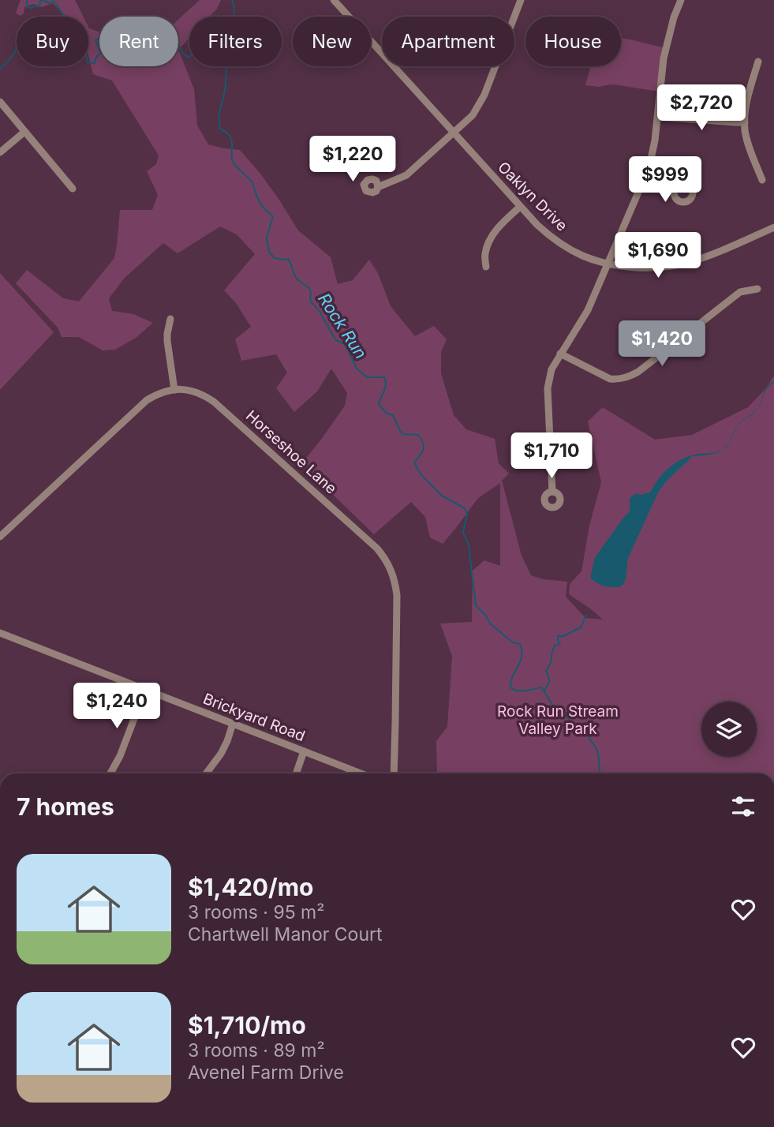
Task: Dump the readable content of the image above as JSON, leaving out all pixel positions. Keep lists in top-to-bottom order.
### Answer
{
  "streets": {
    "street": ["Oaklyn Drive", "Horseshoe Lane", "Brickyard Road"]
  },
  "water": ["Rock Run"],
  "parks": ["Rock Run Stream Valley Park"],
  "page": {
    "chip": [
      "Buy",
      "Rent",
      "Filters",
      "New",
      "Apartment",
      "House"
    ],
    "price": [
      "$2,720",
      "$1,220",
      "$999",
      "$1,690",
      "$1,420",
      "$1,710",
      "$1,240"
    ],
    "heading": "7 homes",
    "list": [
      {
        "name": "$1,420/mo",
        "note": "3 rooms · 95 m² · Chartwell Manor Court"
      },
      {
        "name": "$1,710/mo",
        "note": "3 rooms · 89 m² · Avenel Farm Drive"
      }
    ]
  }
}
